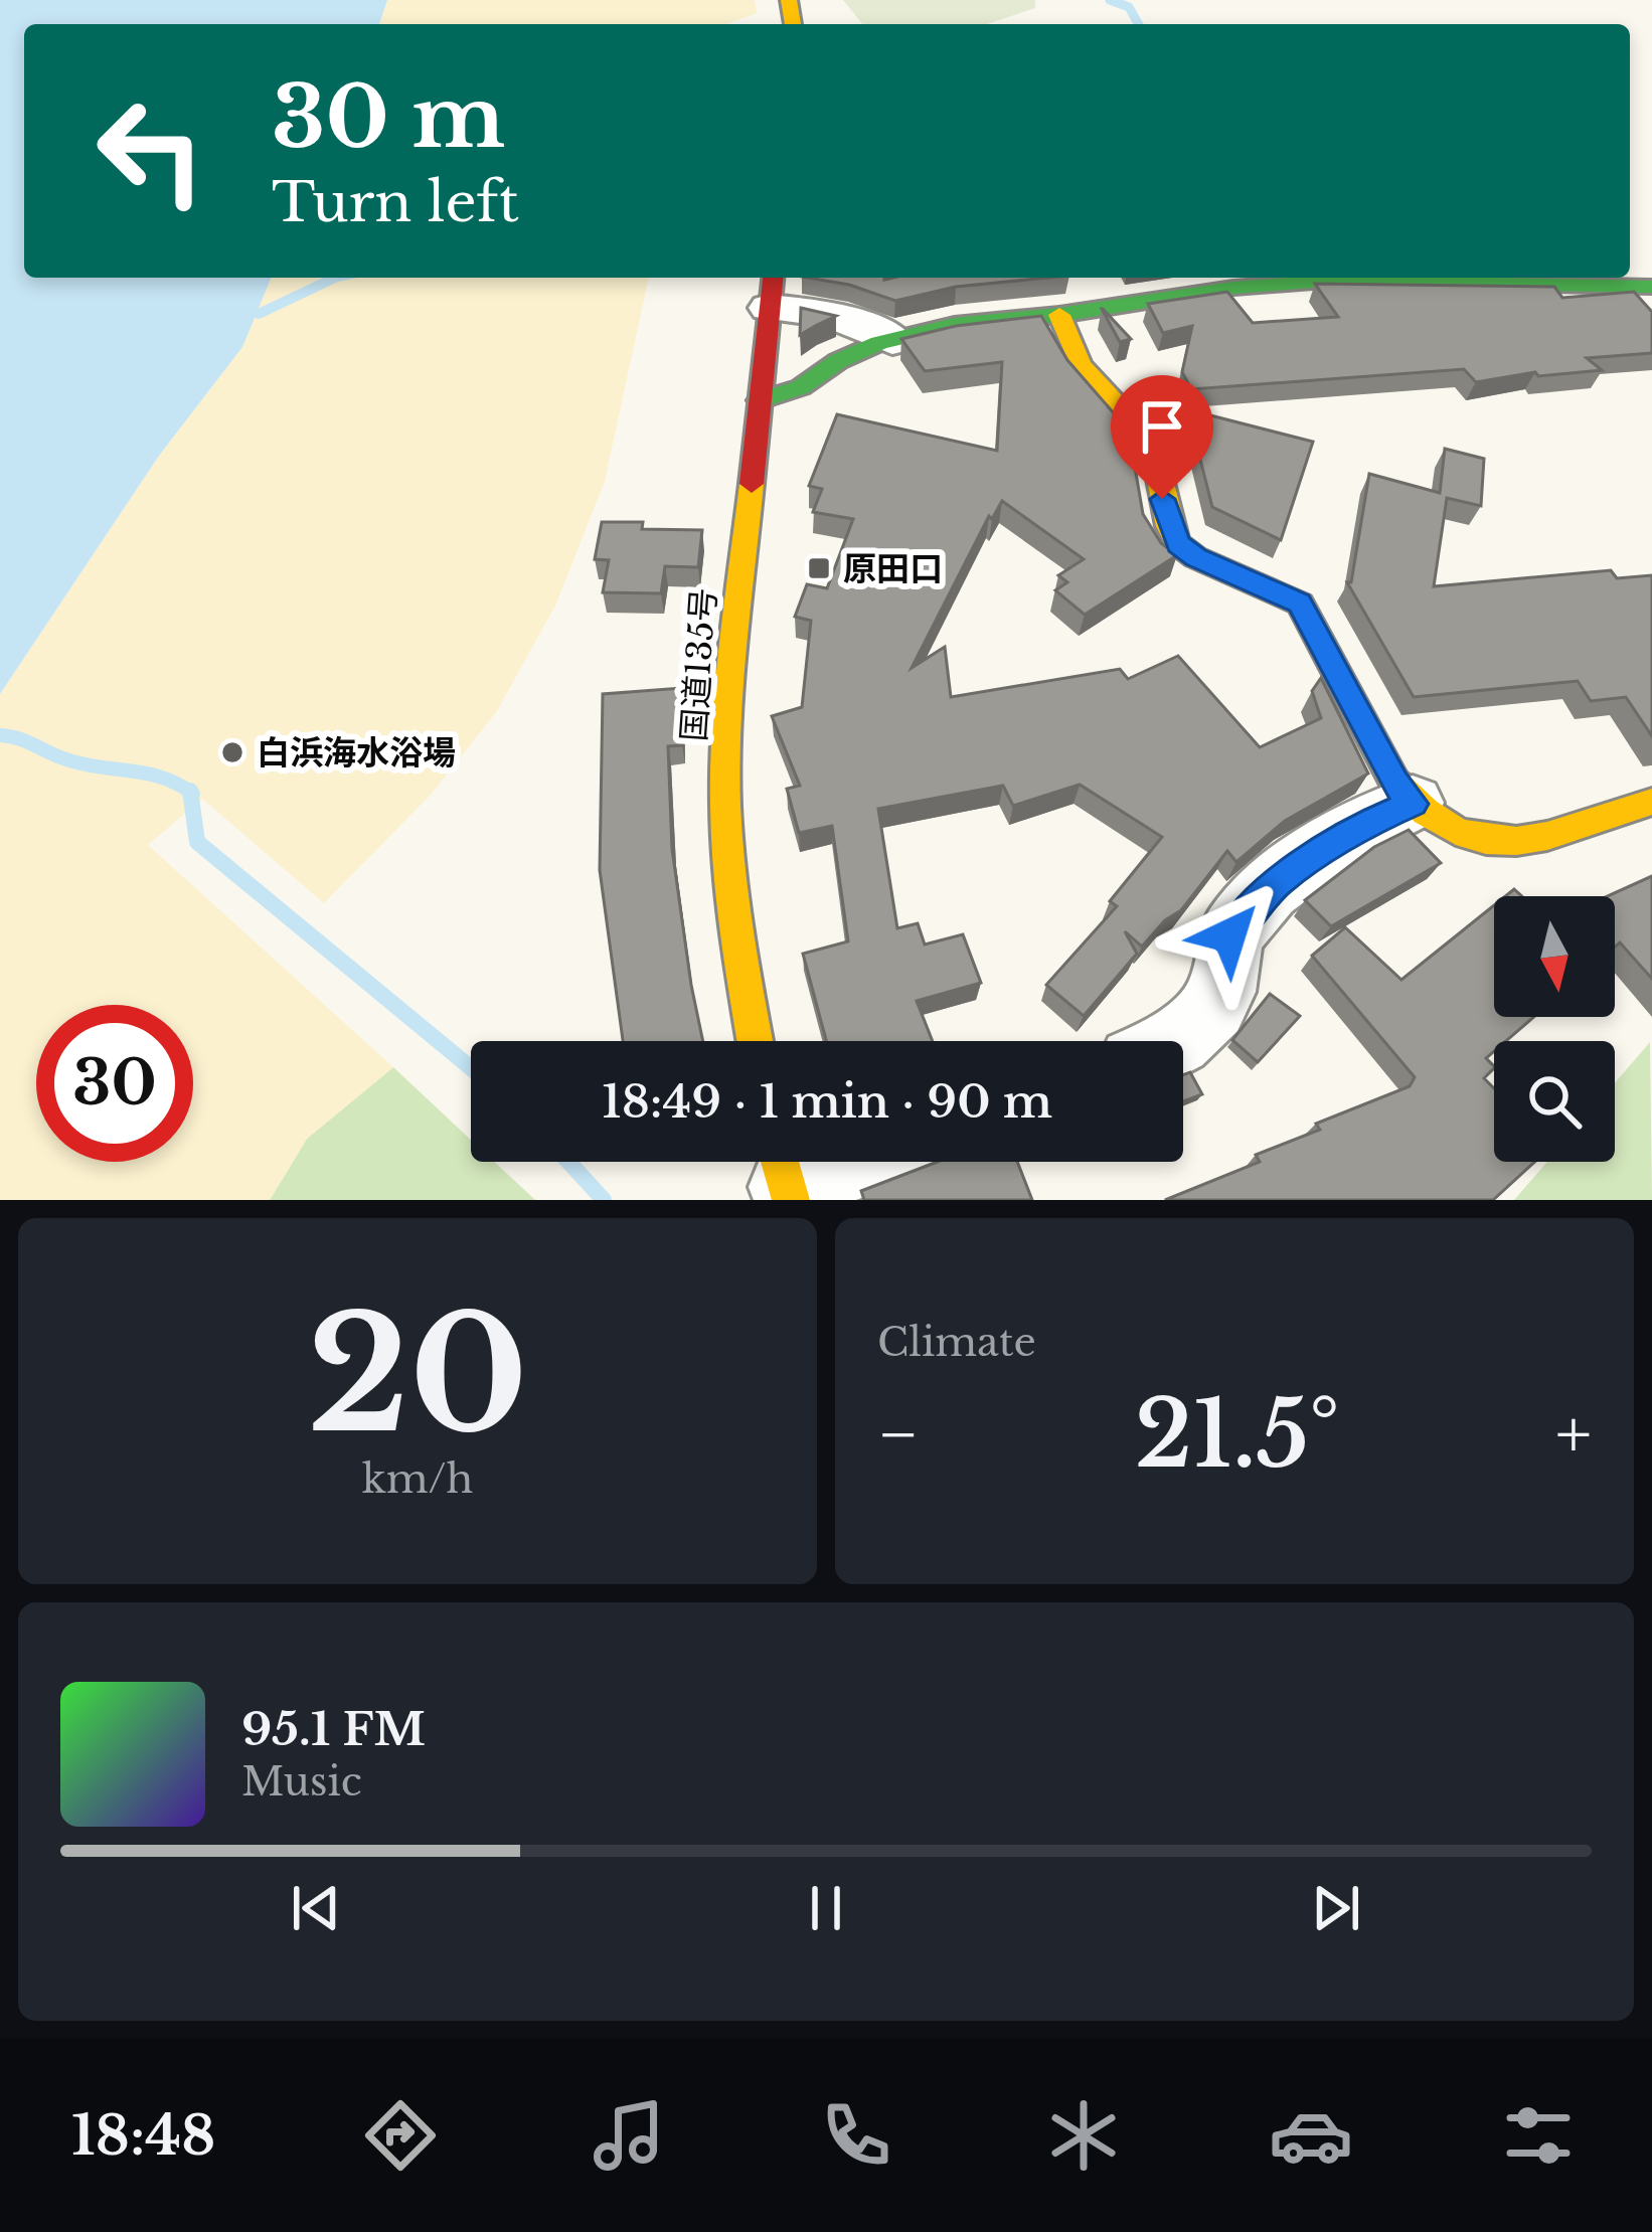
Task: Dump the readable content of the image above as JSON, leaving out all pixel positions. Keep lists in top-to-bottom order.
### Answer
{
  "streets": {
    "main road": ["国道135号"]
  },
  "places": {
    "transit": ["原田口"],
    "other": ["白浜海水浴場"]
  },
  "north": "bottom",
  "page": {
    "turn": ["30 m", "Turn left"],
    "limit": "30",
    "trip": "18:49 · 1 min · 90 m",
    "tile": [
      ["20", "km/h"],
      "Climate"
    ],
    "heat": ["−", "21.5°", "+"],
    "song": ["95.1 FM", "Music"],
    "tabs": "18:48"
  }
}
